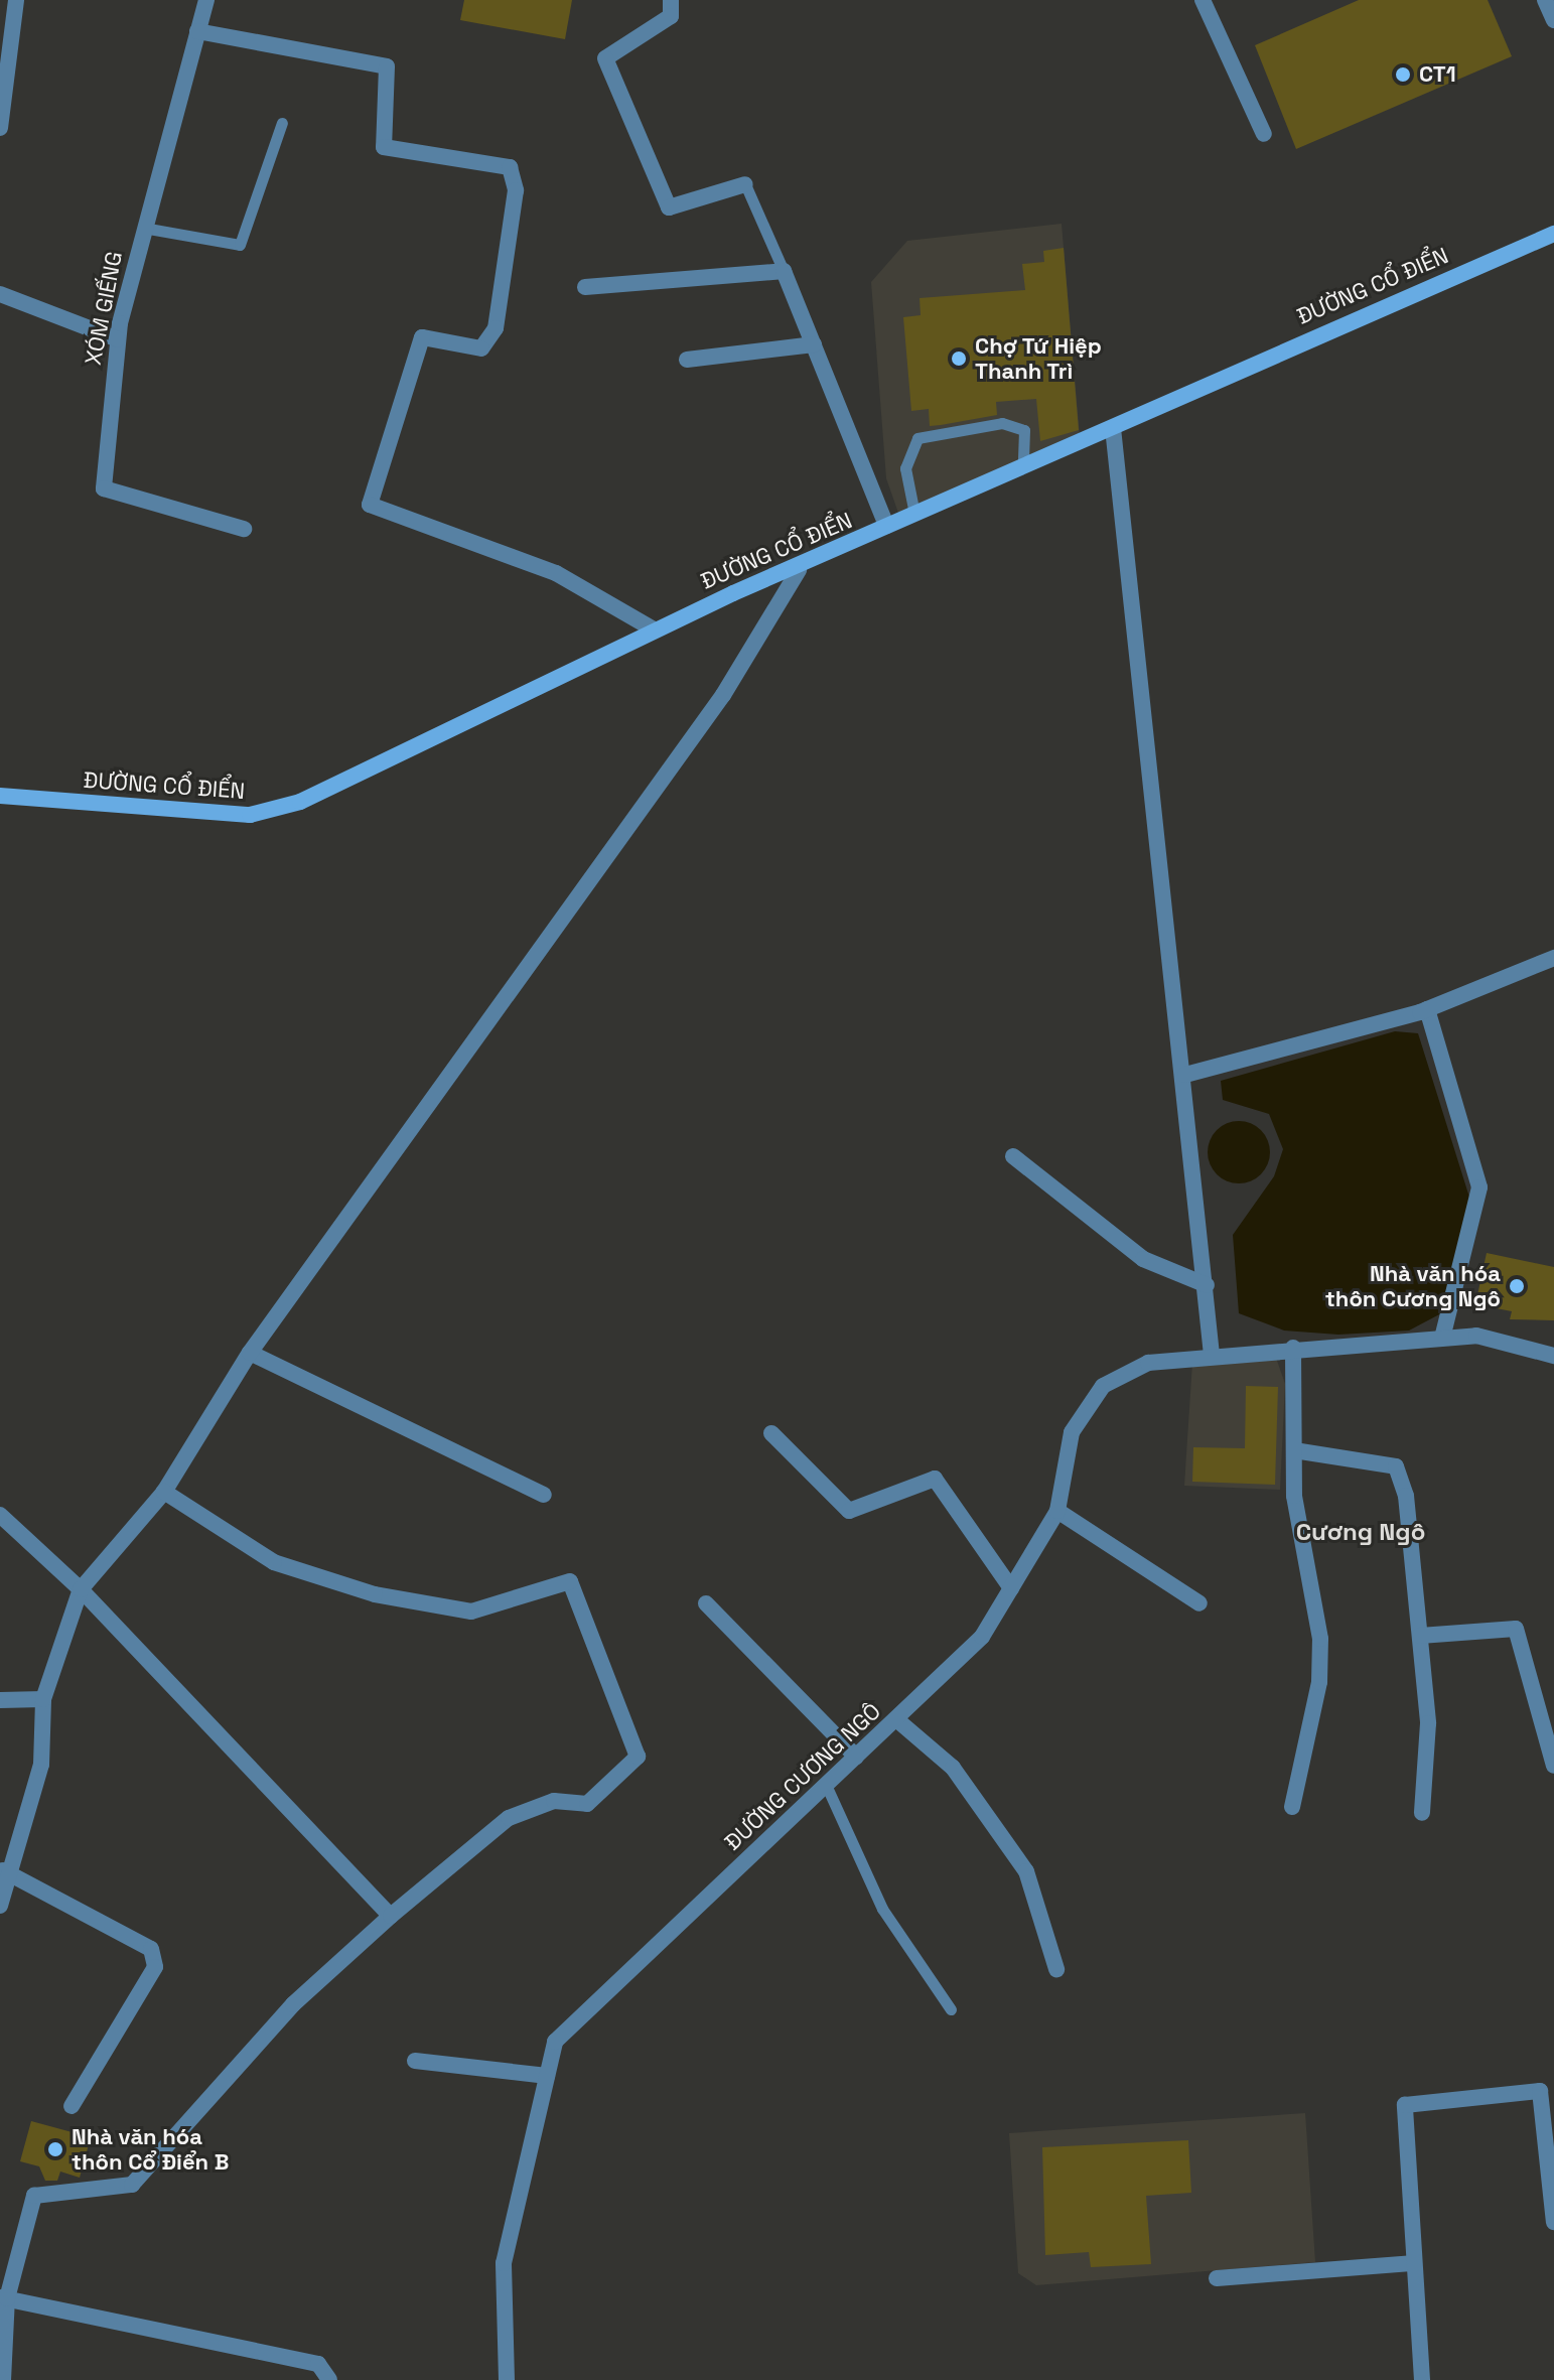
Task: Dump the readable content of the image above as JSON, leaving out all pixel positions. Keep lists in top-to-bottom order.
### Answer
{
  "streets": {
    "street": ["ĐƯỜNG CỔ ĐIỂN", "XÓM GIẾNG", "ĐƯỜNG CƯƠNG NGÔ"]
  },
  "districts": ["Cương Ngô"],
  "places": [
    "CT1",
    "Chợ Tứ Hiệp Thanh Trì",
    "Nhà văn hóa thôn Cương Ngô",
    "Nhà văn hóa thôn Cổ Điển B"
  ]
}
